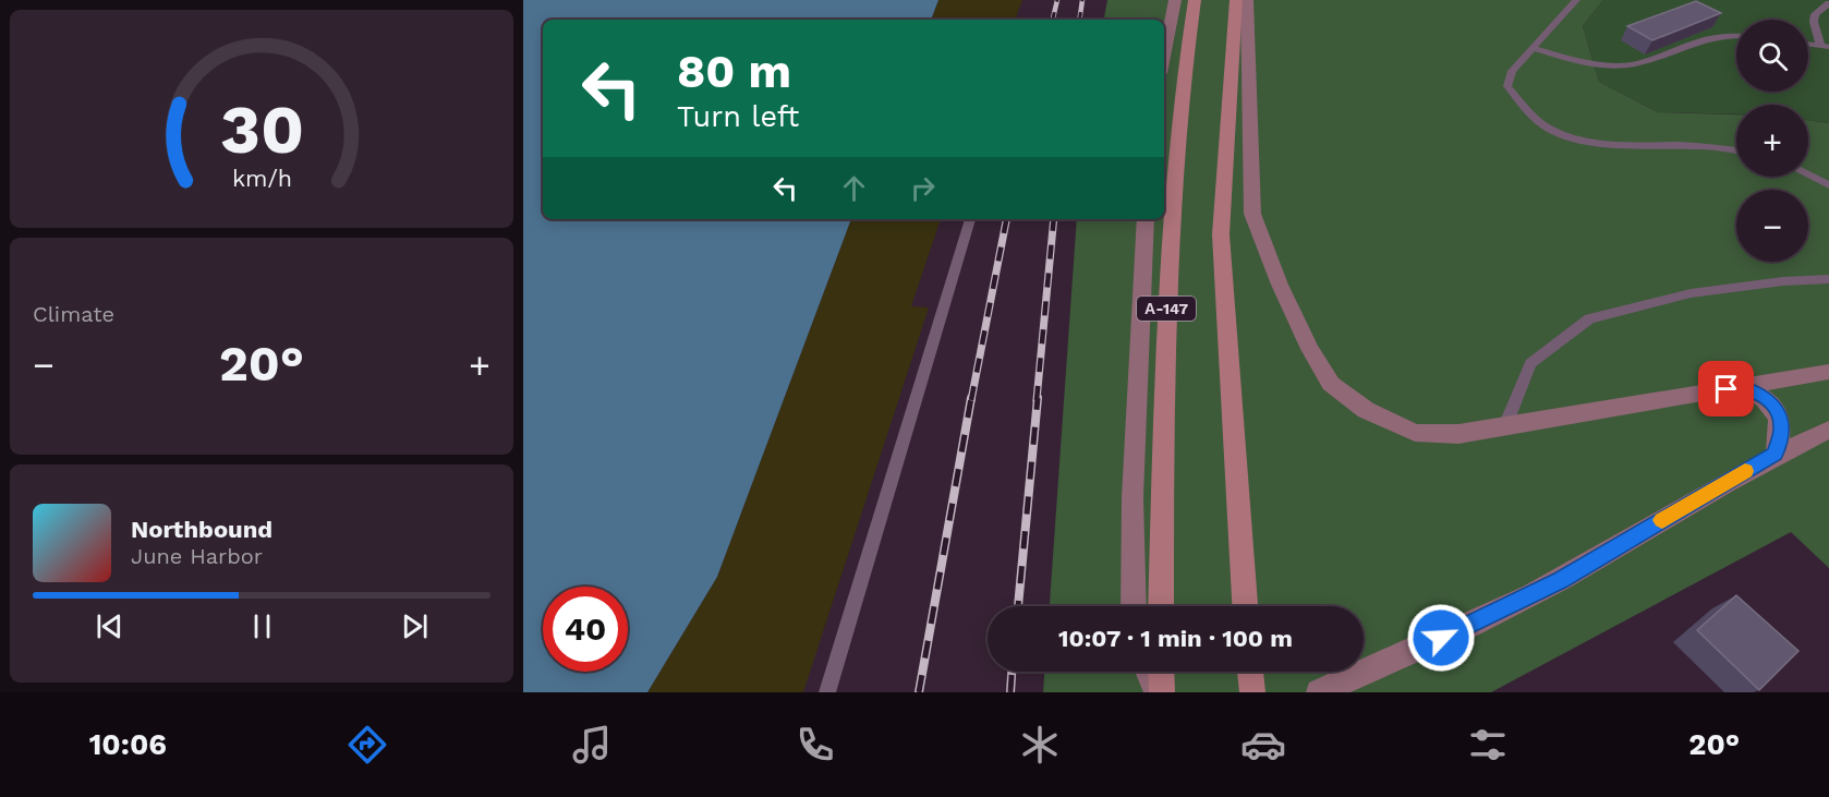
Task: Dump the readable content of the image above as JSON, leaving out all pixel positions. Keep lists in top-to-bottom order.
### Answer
{
  "streets": {
    "main road": ["А-147"]
  },
  "page": {
    "map_buttons": ["+", "−"],
    "turn": ["80 m", "Turn left"],
    "tile": "Climate",
    "heat": ["−", "20°", "+"],
    "song": ["Northbound", "June Harbor"],
    "limit": "40",
    "trip": "10:07 · 1 min · 100 m",
    "tabs": ["10:06", "20°"],
    "gauge": ["30", "km/h"]
  }
}
